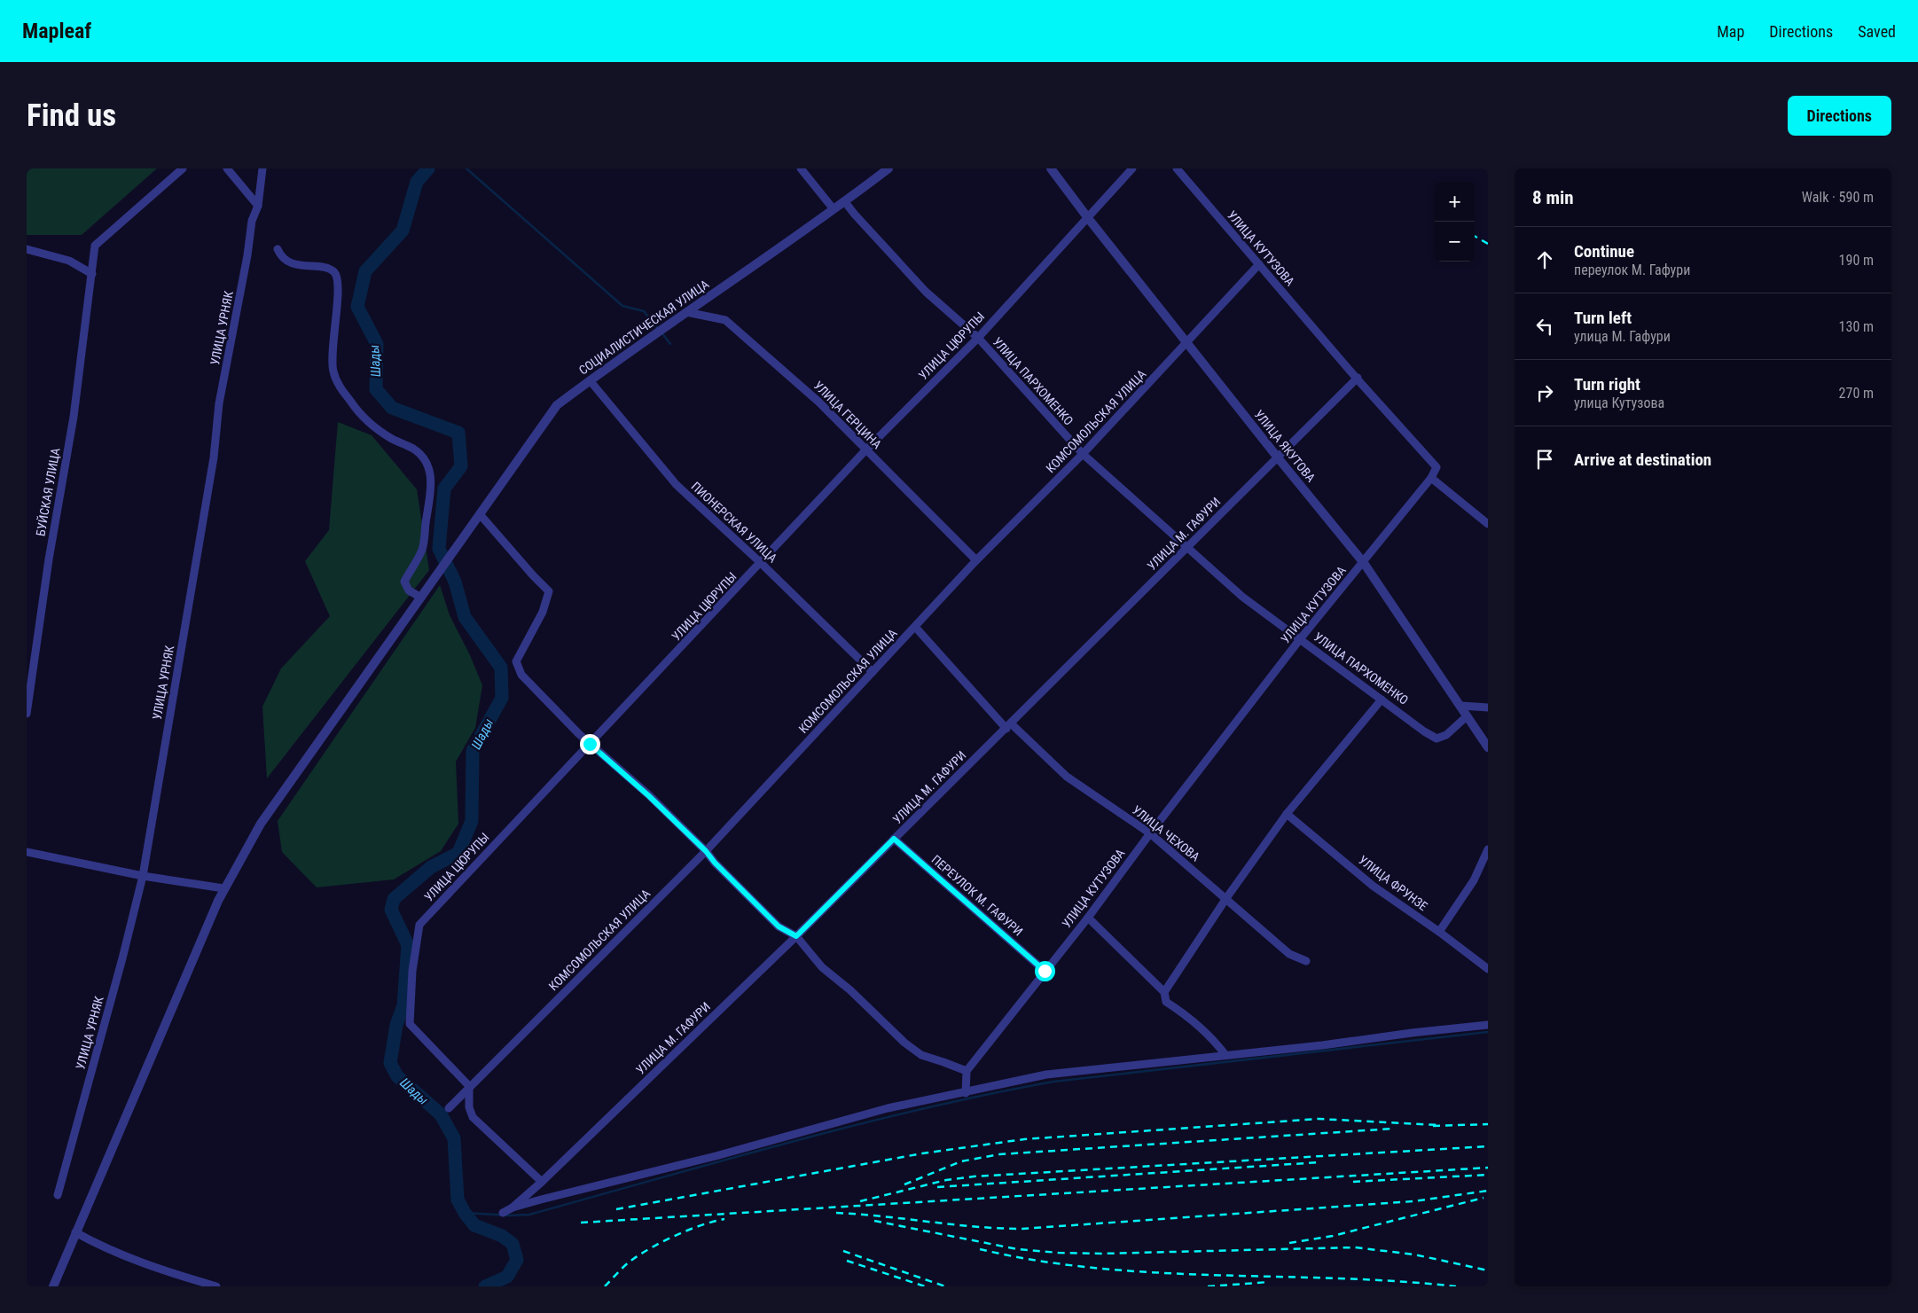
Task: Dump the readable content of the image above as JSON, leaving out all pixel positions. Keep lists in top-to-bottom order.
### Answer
{
  "streets": {
    "street": [
      "УЛИЦА КУТУЗОВА",
      "СОЦИАЛИСТИЧЕСКАЯ УЛИЦА",
      "УЛИЦА УРНЯК",
      "УЛИЦА ЦЮРУПЫ",
      "УЛИЦА ПАРХОМЕНКО",
      "УЛИЦА ГЕРЦИНА",
      "КОМСОМОЛЬСКАЯ УЛИЦА",
      "УЛИЦА ЯКУТОВА",
      "БУЙСКАЯ УЛИЦА",
      "ПИОНЕРСКАЯ УЛИЦА",
      "УЛИЦА М. ГАФУРИ",
      "УЛИЦА ЧЕХОВА",
      "УЛИЦА ФРУНЗЕ",
      "ПЕРЕУЛОК М. ГАФУРИ"
    ]
  },
  "crossings": [
    ["УЛИЦА КУТУЗОВА", "УЛИЦА ПАРХОМЕНКО"],
    ["УЛИЦА КУТУЗОВА", "КОМСОМОЛЬСКАЯ УЛИЦА"],
    ["УЛИЦА КУТУЗОВА", "УЛИЦА ЯКУТОВА"],
    ["УЛИЦА КУТУЗОВА", "УЛИЦА М. ГАФУРИ"],
    ["УЛИЦА КУТУЗОВА", "УЛИЦА ЧЕХОВА"],
    ["УЛИЦА КУТУЗОВА", "ПЕРЕУЛОК М. ГАФУРИ"],
    ["СОЦИАЛИСТИЧЕСКАЯ УЛИЦА", "УЛИЦА ПАРХОМЕНКО"],
    ["СОЦИАЛИСТИЧЕСКАЯ УЛИЦА", "УЛИЦА ГЕРЦИНА"],
    ["СОЦИАЛИСТИЧЕСКАЯ УЛИЦА", "ПИОНЕРСКАЯ УЛИЦА"],
    ["УЛИЦА ЦЮРУПЫ", "УЛИЦА ПАРХОМЕНКО"],
    ["УЛИЦА ЦЮРУПЫ", "УЛИЦА ГЕРЦИНА"],
    ["УЛИЦА ЦЮРУПЫ", "КОМСОМОЛЬСКАЯ УЛИЦА"],
    ["УЛИЦА ЦЮРУПЫ", "УЛИЦА ЯКУТОВА"],
    ["УЛИЦА ЦЮРУПЫ", "ПИОНЕРСКАЯ УЛИЦА"],
    ["УЛИЦА ПАРХОМЕНКО", "КОМСОМОЛЬСКАЯ УЛИЦА"],
    ["УЛИЦА ПАРХОМЕНКО", "УЛИЦА ЯКУТОВА"],
    ["УЛИЦА ПАРХОМЕНКО", "УЛИЦА М. ГАФУРИ"],
    ["УЛИЦА ГЕРЦИНА", "КОМСОМОЛЬСКАЯ УЛИЦА"],
    ["КОМСОМОЛЬСКАЯ УЛИЦА", "УЛИЦА ЯКУТОВА"],
    ["КОМСОМОЛЬСКАЯ УЛИЦА", "ПИОНЕРСКАЯ УЛИЦА"],
    ["КОМСОМОЛЬСКАЯ УЛИЦА", "УЛИЦА ЧЕХОВА"],
    ["УЛИЦА ЯКУТОВА", "УЛИЦА М. ГАФУРИ"],
    ["УЛИЦА М. ГАФУРИ", "УЛИЦА ЧЕХОВА"],
    ["УЛИЦА М. ГАФУРИ", "ПЕРЕУЛОК М. ГАФУРИ"]
  ],
  "water": ["Шады"],
  "page": {
    "header": "Mapleaf",
    "nav": ["Map", "Directions", "Saved"],
    "buttons": "Directions",
    "title": "Find us",
    "heading": ["8 min", "Walk · 590 m"],
    "map_buttons": ["+", "−"],
    "list": [
      ["Continue", "переулок М. Гафури", "190 m"],
      ["Turn left", "улица М. Гафури", "130 m"],
      ["Turn right", "улица Кутузова", "270 m"],
      "Arrive at destination"
    ]
  }
}
